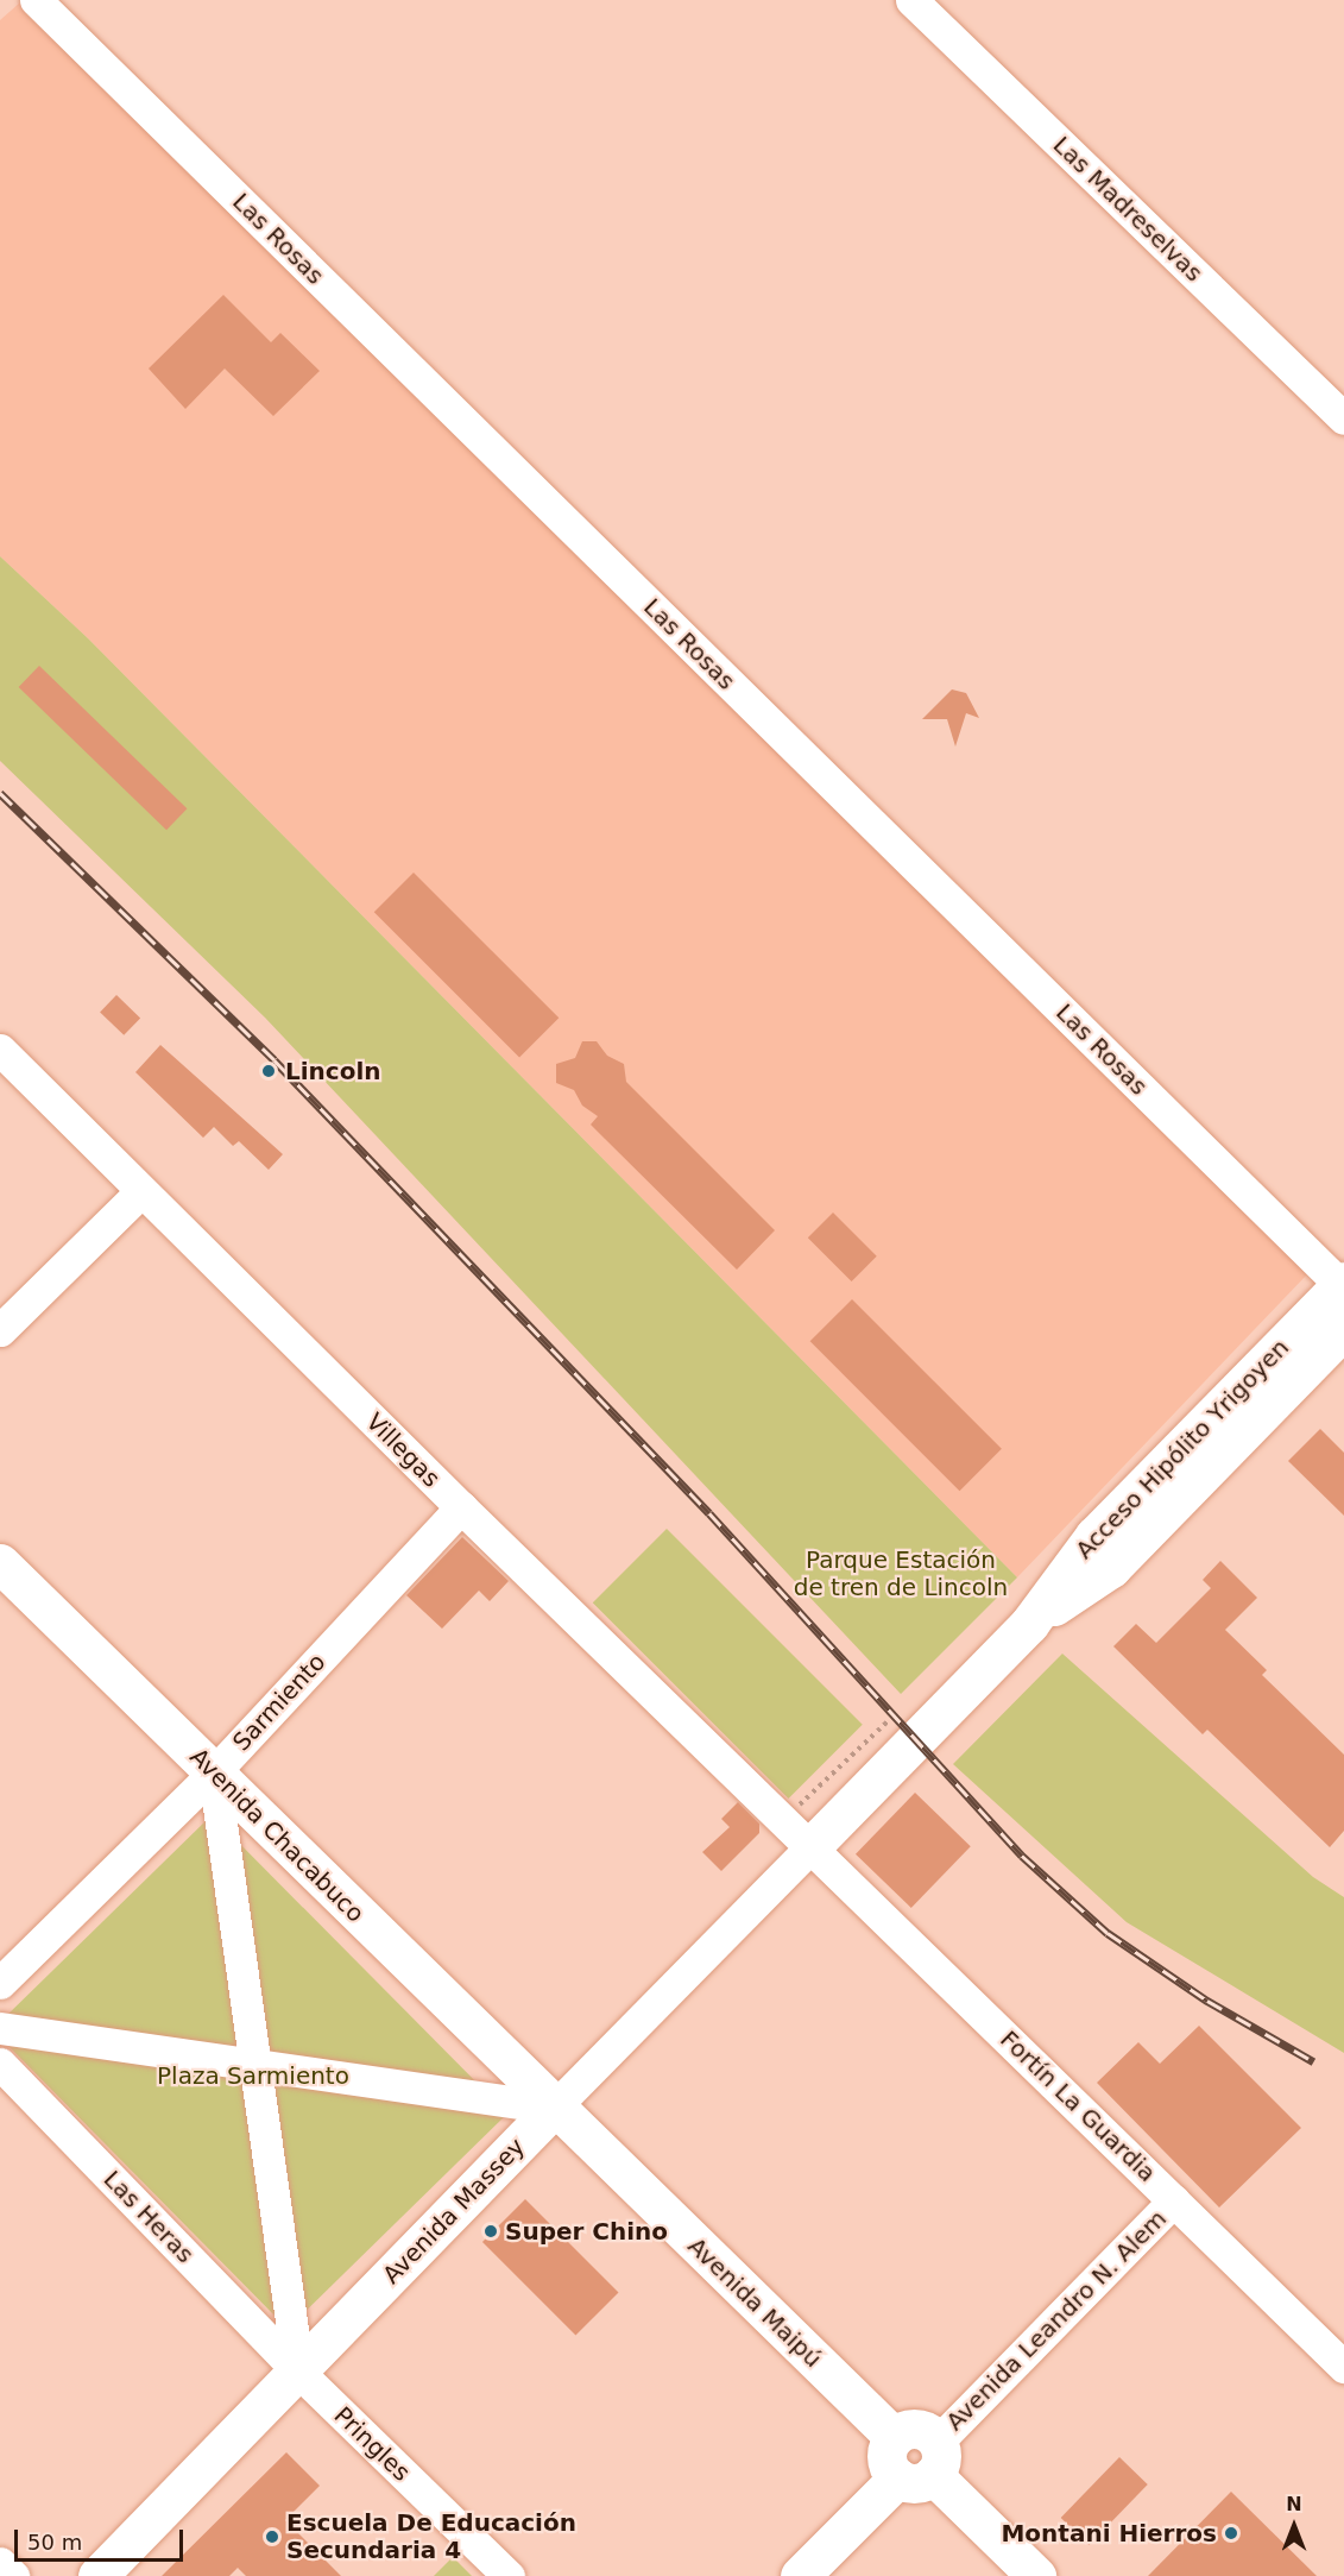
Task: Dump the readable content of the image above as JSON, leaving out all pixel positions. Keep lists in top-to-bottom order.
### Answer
{
  "streets": {
    "main road": [
      "Acceso Hipólito Yrigoyen",
      "Avenida Chacabuco",
      "Avenida Massey",
      "Avenida Maipú",
      "Avenida Leandro N. Alem"
    ],
    "street": [
      "Las Madreselvas",
      "Las Rosas",
      "Villegas",
      "Sarmiento",
      "Fortín La Guardia",
      "Las Heras",
      "Pringles"
    ]
  },
  "crossings": [
    ["Las Rosas", "Acceso Hipólito Yrigoyen"],
    ["Acceso Hipólito Yrigoyen", "Villegas"],
    ["Acceso Hipólito Yrigoyen", "Fortín La Guardia"],
    ["Acceso Hipólito Yrigoyen", "Avenida Massey"],
    ["Villegas", "Sarmiento"],
    ["Villegas", "Fortín La Guardia"],
    ["Villegas", "Avenida Massey"],
    ["Sarmiento", "Avenida Chacabuco"],
    ["Avenida Chacabuco", "Avenida Massey"],
    ["Avenida Chacabuco", "Avenida Maipú"],
    ["Fortín La Guardia", "Avenida Massey"],
    ["Fortín La Guardia", "Avenida Leandro N. Alem"],
    ["Avenida Massey", "Las Heras"],
    ["Avenida Massey", "Avenida Maipú"],
    ["Avenida Massey", "Pringles"],
    ["Las Heras", "Pringles"],
    ["Avenida Maipú", "Avenida Leandro N. Alem"]
  ],
  "parks": ["Parque Estación de tren de Lincoln", "Plaza Sarmiento"],
  "places": [
    "Lincoln",
    "Super Chino",
    "Montani Hierros",
    "Escuela De Educación Secundaria 4"
  ],
  "scale_bar": "50 m",
  "north": "top"
}
